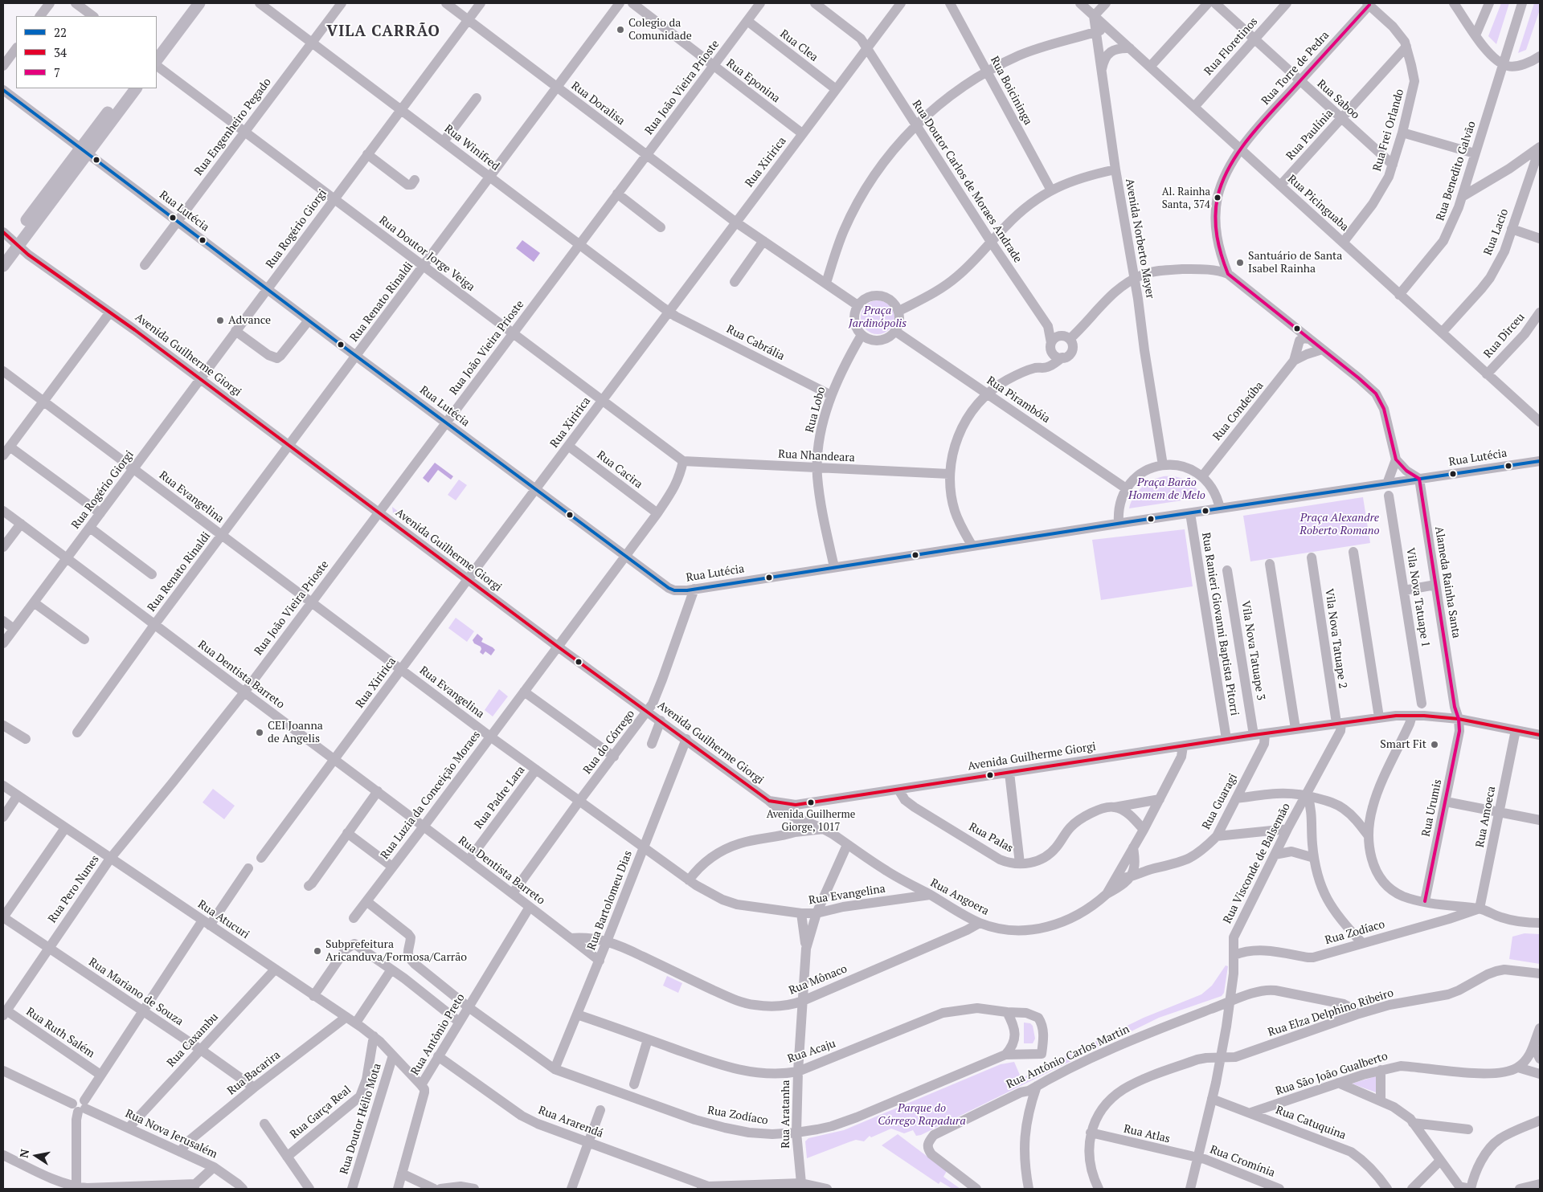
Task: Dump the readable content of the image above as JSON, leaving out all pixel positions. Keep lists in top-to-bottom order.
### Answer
{
  "streets": {
    "street": [
      "Rua Clea",
      "Rua Floretinos",
      "Rua Torre de Pedra",
      "Rua Eponina",
      "Rua João Vieira Prioste",
      "Rua Boicininga",
      "Rua Saboo",
      "Rua Doralisa",
      "Rua Engenheiro Pegado",
      "Rua Frei Orlando",
      "Rua Paulínia",
      "Rua Winifred",
      "Rua Xiririca",
      "Rua Benedito Galvão",
      "Rua Doutor Carlos de Moraes Andrade",
      "Rua Picinguaba",
      "Rua Lutécia",
      "Rua Rogério Giorgi",
      "Rua Lacio",
      "Avenida Norberto Mayer",
      "Rua Doutor Jorge Veiga",
      "Rua Renato Rinaldi",
      "Rua Dirceu",
      "Rua Cabrália",
      "Avenida Guilherme Giorgi",
      "Rua Pirambóia",
      "Rua Lobo",
      "Rua Condeúba",
      "Rua Nhandeara",
      "Rua Cacira",
      "Rua Evangelina",
      "Alameda Rainha Santa",
      "Vila Nova Tatuape 1",
      "Rua Ranieri Giovanni Baptista Pitorri",
      "Vila Nova Tatuape 2",
      "Vila Nova Tatuape 3",
      "Rua Dentista Barreto",
      "Rua do Córrego",
      "Rua Luzia da Conceição Moraes",
      "Rua Padre Lara",
      "Rua Guaragi",
      "Rua Urumis",
      "Rua Amoeca",
      "Rua Palas",
      "Rua Visconde de Balsemão",
      "Rua Pero Nunes",
      "Rua Angoera",
      "Rua Bartolomeu Dias",
      "Rua Atucuri",
      "Rua Zodíaco",
      "Rua Mônaco",
      "Rua Mariano de Souza",
      "Rua Elza Delphino Ribeiro",
      "Rua Ruth Salém",
      "Rua Antônio Preto",
      "Rua Caxambu",
      "Rua Acaju",
      "Rua Antônio Carlos Martin",
      "Rua Bacarira",
      "Rua São João Gualberto",
      "Rua Garça Real",
      "Rua Aratanha",
      "Rua Doutor Hélio Mota",
      "Rua Ararendá",
      "Rua Catuquina",
      "Rua Nova Jerusalém",
      "Rua Atlas",
      "Rua Cromínia"
    ]
  },
  "crossings": [
    ["Rua Clea", "Rua João Vieira Prioste"],
    ["Rua Clea", "Rua Xiririca"],
    ["Rua Floretinos", "Rua Saboo"],
    ["Rua Floretinos", "Rua Picinguaba"],
    ["Rua Torre de Pedra", "Rua Saboo"],
    ["Rua Torre de Pedra", "Rua Frei Orlando"],
    ["Rua Torre de Pedra", "Rua Picinguaba"],
    ["Rua Eponina", "Rua João Vieira Prioste"],
    ["Rua Eponina", "Rua Xiririca"],
    ["Rua João Vieira Prioste", "Rua Doralisa"],
    ["Rua João Vieira Prioste", "Rua Winifred"],
    ["Rua João Vieira Prioste", "Rua Lutécia"],
    ["Rua João Vieira Prioste", "Rua Doutor Jorge Veiga"],
    ["Rua João Vieira Prioste", "Avenida Guilherme Giorgi"],
    ["Rua João Vieira Prioste", "Rua Evangelina"],
    ["Rua João Vieira Prioste", "Rua Dentista Barreto"],
    ["Rua João Vieira Prioste", "Rua Pero Nunes"],
    ["Rua Saboo", "Rua Frei Orlando"],
    ["Rua Saboo", "Rua Paulínia"],
    ["Rua Doralisa", "Rua Xiririca"],
    ["Rua Doralisa", "Rua Rogério Giorgi"],
    ["Rua Doralisa", "Rua Renato Rinaldi"],
    ["Rua Engenheiro Pegado", "Rua Winifred"],
    ["Rua Engenheiro Pegado", "Rua Lutécia"],
    ["Rua Engenheiro Pegado", "Rua Doutor Jorge Veiga"],
    ["Rua Frei Orlando", "Rua Paulínia"],
    ["Rua Frei Orlando", "Rua Picinguaba"],
    ["Rua Paulínia", "Rua Picinguaba"],
    ["Rua Winifred", "Rua Xiririca"],
    ["Rua Winifred", "Rua Rogério Giorgi"],
    ["Rua Winifred", "Rua Renato Rinaldi"],
    ["Rua Winifred", "Rua Cabrália"],
    ["Rua Xiririca", "Rua Doutor Carlos de Moraes Andrade"],
    ["Rua Xiririca", "Rua Lutécia"],
    ["Rua Xiririca", "Rua Doutor Jorge Veiga"],
    ["Rua Xiririca", "Rua Cabrália"],
    ["Rua Xiririca", "Avenida Guilherme Giorgi"],
    ["Rua Xiririca", "Rua Cacira"],
    ["Rua Xiririca", "Rua Evangelina"],
    ["Rua Xiririca", "Rua Dentista Barreto"],
    ["Rua Benedito Galvão", "Rua Picinguaba"],
    ["Rua Picinguaba", "Rua Lacio"],
    ["Rua Picinguaba", "Avenida Norberto Mayer"],
    ["Rua Picinguaba", "Rua Dirceu"],
    ["Rua Lutécia", "Rua Rogério Giorgi"],
    ["Rua Lutécia", "Rua Renato Rinaldi"],
    ["Rua Lutécia", "Rua Lobo"],
    ["Rua Lutécia", "Alameda Rainha Santa"],
    ["Rua Lutécia", "Rua Ranieri Giovanni Baptista Pitorri"],
    ["Rua Lutécia", "Rua do Córrego"],
    ["Rua Lutécia", "Rua Luzia da Conceição Moraes"],
    ["Rua Rogério Giorgi", "Rua Doutor Jorge Veiga"],
    ["Rua Rogério Giorgi", "Avenida Guilherme Giorgi"],
    ["Rua Rogério Giorgi", "Rua Evangelina"],
    ["Rua Rogério Giorgi", "Rua Dentista Barreto"],
    ["Rua Doutor Jorge Veiga", "Rua Renato Rinaldi"],
    ["Rua Doutor Jorge Veiga", "Rua Nhandeara"],
    ["Rua Doutor Jorge Veiga", "Rua Luzia da Conceição Moraes"],
    ["Rua Renato Rinaldi", "Avenida Guilherme Giorgi"],
    ["Rua Renato Rinaldi", "Rua Evangelina"],
    ["Rua Renato Rinaldi", "Rua Dentista Barreto"],
    ["Rua Cabrália", "Rua Lobo"],
    ["Avenida Guilherme Giorgi", "Alameda Rainha Santa"],
    ["Avenida Guilherme Giorgi", "Rua Ranieri Giovanni Baptista Pitorri"],
    ["Avenida Guilherme Giorgi", "Vila Nova Tatuape 2"],
    ["Avenida Guilherme Giorgi", "Vila Nova Tatuape 3"],
    ["Avenida Guilherme Giorgi", "Rua do Córrego"],
    ["Avenida Guilherme Giorgi", "Rua Luzia da Conceição Moraes"],
    ["Avenida Guilherme Giorgi", "Rua Guaragi"],
    ["Avenida Guilherme Giorgi", "Rua Urumis"],
    ["Avenida Guilherme Giorgi", "Rua Amoeca"],
    ["Avenida Guilherme Giorgi", "Rua Palas"],
    ["Avenida Guilherme Giorgi", "Rua Visconde de Balsemão"],
    ["Avenida Guilherme Giorgi", "Rua Angoera"],
    ["Avenida Guilherme Giorgi", "Rua Bartolomeu Dias"],
    ["Rua Pirambóia", "Rua Lobo"],
    ["Rua Lobo", "Rua Nhandeara"],
    ["Rua Nhandeara", "Rua Luzia da Conceição Moraes"],
    ["Rua Cacira", "Rua Luzia da Conceição Moraes"],
    ["Rua Evangelina", "Rua do Córrego"],
    ["Rua Evangelina", "Rua Luzia da Conceição Moraes"],
    ["Rua Evangelina", "Rua Padre Lara"],
    ["Rua Evangelina", "Rua Angoera"],
    ["Rua Evangelina", "Rua Bartolomeu Dias"],
    ["Rua Evangelina", "Rua Aratanha"],
    ["Alameda Rainha Santa", "Rua Urumis"],
    ["Vila Nova Tatuape 2", "Rua Visconde de Balsemão"],
    ["Rua Dentista Barreto", "Rua do Córrego"],
    ["Rua Dentista Barreto", "Rua Luzia da Conceição Moraes"],
    ["Rua Dentista Barreto", "Rua Padre Lara"],
    ["Rua Dentista Barreto", "Rua Bartolomeu Dias"],
    ["Rua Dentista Barreto", "Rua Mônaco"],
    ["Rua Dentista Barreto", "Rua Antônio Preto"],
    ["Rua Guaragi", "Rua Angoera"],
    ["Rua Amoeca", "Rua Zodíaco"],
    ["Rua Visconde de Balsemão", "Rua Zodíaco"],
    ["Rua Visconde de Balsemão", "Rua Elza Delphino Ribeiro"],
    ["Rua Visconde de Balsemão", "Rua Antônio Carlos Martin"],
    ["Rua Visconde de Balsemão", "Rua Catuquina"],
    ["Rua Visconde de Balsemão", "Rua Atlas"],
    ["Rua Visconde de Balsemão", "Rua Cromínia"],
    ["Rua Pero Nunes", "Rua Atucuri"],
    ["Rua Pero Nunes", "Rua Mariano de Souza"],
    ["Rua Pero Nunes", "Rua Ruth Salém"],
    ["Rua Angoera", "Rua Mônaco"],
    ["Rua Angoera", "Rua Aratanha"],
    ["Rua Bartolomeu Dias", "Rua Zodíaco"],
    ["Rua Bartolomeu Dias", "Rua Mônaco"],
    ["Rua Bartolomeu Dias", "Rua Acaju"],
    ["Rua Atucuri", "Rua Antônio Preto"],
    ["Rua Atucuri", "Rua Caxambu"],
    ["Rua Atucuri", "Rua Bacarira"],
    ["Rua Atucuri", "Rua Garça Real"],
    ["Rua Atucuri", "Rua Doutor Hélio Mota"],
    ["Rua Zodíaco", "Rua Antônio Preto"],
    ["Rua Zodíaco", "Rua Acaju"],
    ["Rua Zodíaco", "Rua Aratanha"],
    ["Rua Mônaco", "Rua Aratanha"],
    ["Rua Mariano de Souza", "Rua Caxambu"],
    ["Rua Mariano de Souza", "Rua Bacarira"],
    ["Rua Elza Delphino Ribeiro", "Rua Antônio Carlos Martin"],
    ["Rua Elza Delphino Ribeiro", "Rua Atlas"],
    ["Rua Antônio Preto", "Rua Ararendá"],
    ["Rua Caxambu", "Rua Nova Jerusalém"],
    ["Rua Acaju", "Rua Aratanha"],
    ["Rua Bacarira", "Rua Nova Jerusalém"],
    ["Rua São João Gualberto", "Rua Catuquina"],
    ["Rua Atlas", "Rua Cromínia"]
  ],
  "districts": ["VILA CARRÃO"],
  "parks": [
    "Praça Jardinópolis",
    "Praça Barão Homem de Melo",
    "Praça Alexandre Roberto Romano",
    "Parque do Córrego Rapadura"
  ],
  "places": [
    "Colegio da Comunidade",
    "Al. Rainha Santa, 374",
    "Santuário de Santa Isabel Rainha",
    "Advance",
    "CEI Joanna de Angelis",
    "Smart Fit",
    "Avenida Guilherme Giorge, 1017",
    "Subprefeitura Aricanduva/Formosa/Carrão"
  ],
  "lines": ["transit line 7", "transit line 22", "transit line 34"],
  "legend": ["22", "34", "7"],
  "north": "left"
}
